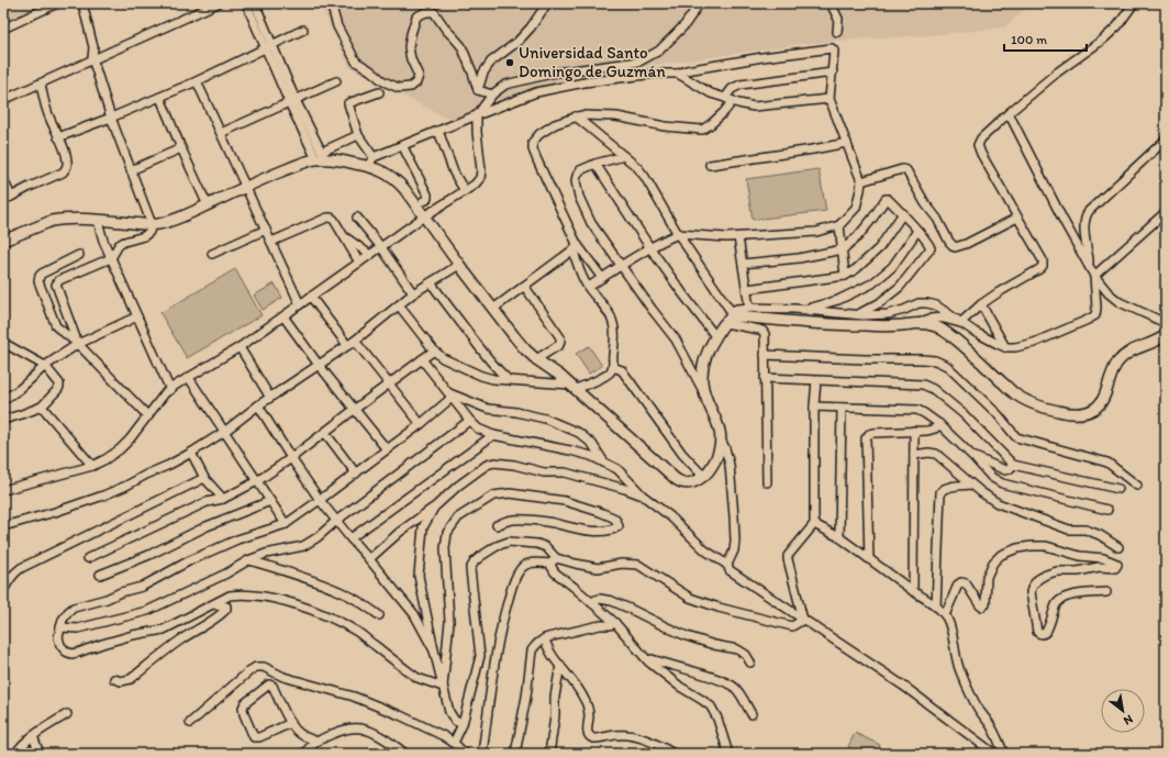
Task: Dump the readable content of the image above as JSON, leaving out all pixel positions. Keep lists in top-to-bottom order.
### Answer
{
  "places": ["Universidad Santo Domingo de Guzmán"],
  "scale_bar": "100 m",
  "north": "bottom right"
}
